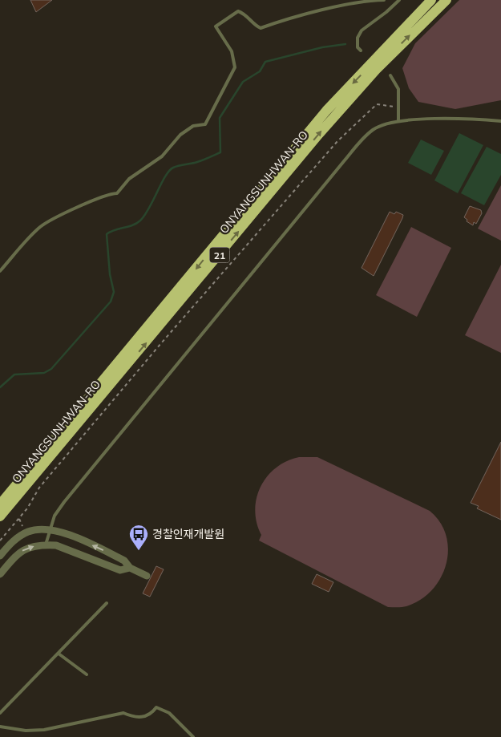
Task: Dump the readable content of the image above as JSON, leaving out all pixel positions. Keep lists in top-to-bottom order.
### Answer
{
  "streets": {
    "highway": ["ONYANGSUNHWAN-RO", "21"]
  },
  "places": {
    "bus stop": ["경찰인재개발원"]
  }
}
